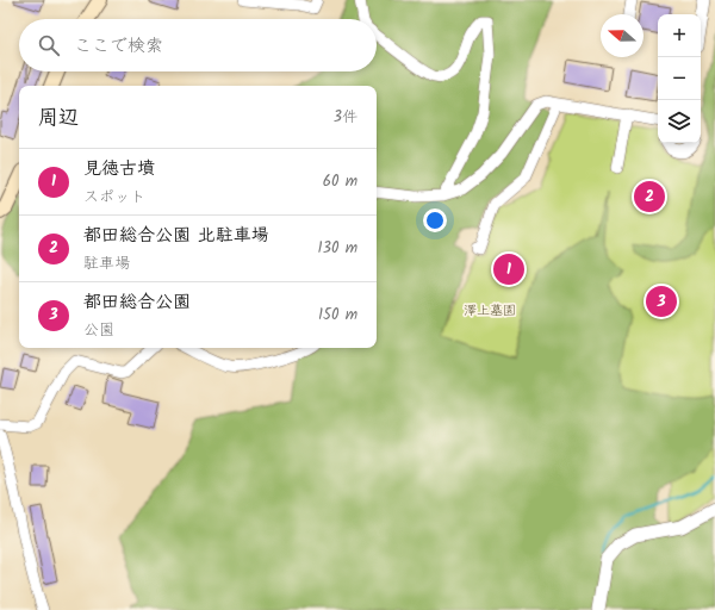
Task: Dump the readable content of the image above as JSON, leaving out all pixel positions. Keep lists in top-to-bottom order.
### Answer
{
  "parks": ["澤上墓園"],
  "north": "left",
  "page": {
    "map_buttons": ["+", "−"],
    "search": "ここで検索",
    "heading": ["周辺", "3件"],
    "list": [
      {
        "mark": "1",
        "name": "見徳古墳",
        "note": "スポット",
        "value": "60 m"
      },
      {
        "mark": "2",
        "name": "都田総合公園 北駐車場",
        "note": "駐車場",
        "value": "130 m"
      },
      {
        "mark": "3",
        "name": "都田総合公園",
        "note": "公園",
        "value": "150 m"
      }
    ],
    "pins": ["2", "1", "3"]
  }
}
